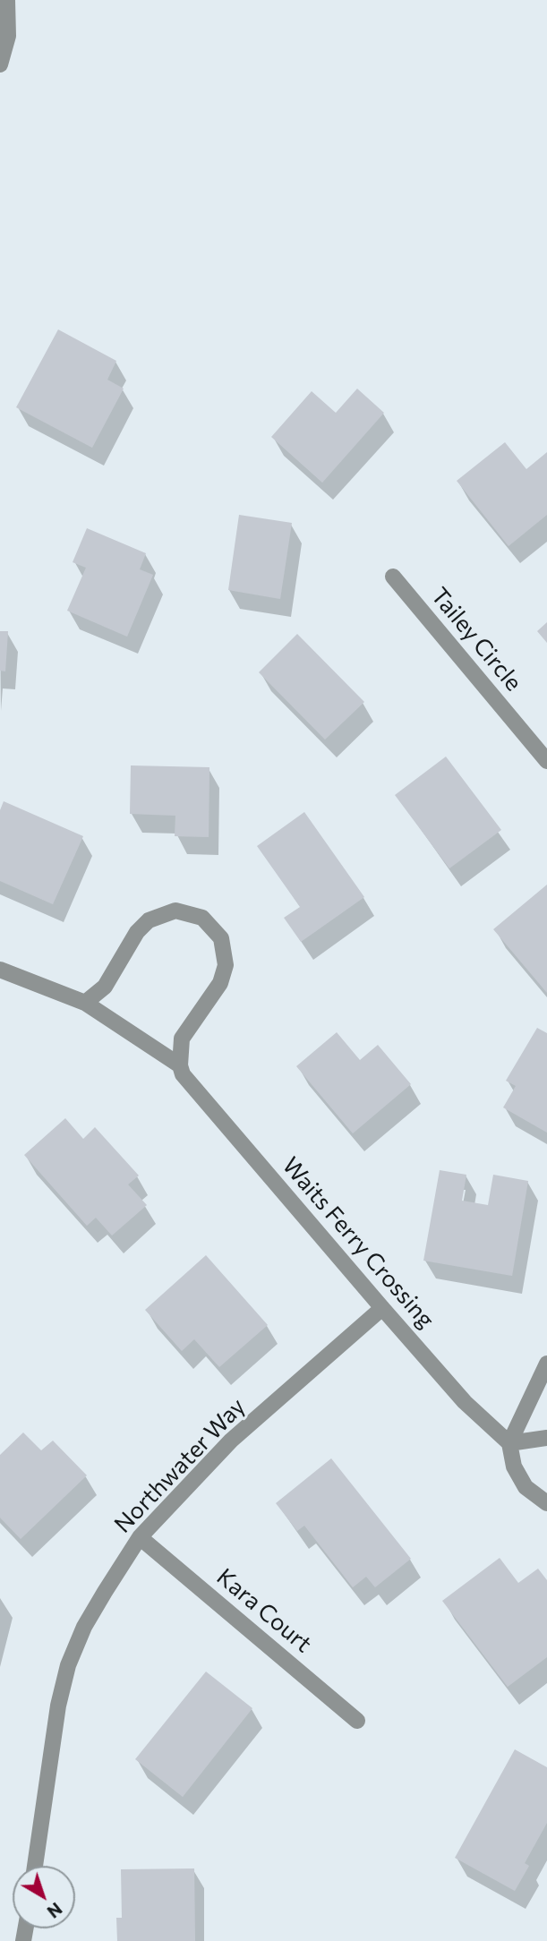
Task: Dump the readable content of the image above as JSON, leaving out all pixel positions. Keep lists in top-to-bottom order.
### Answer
{
  "streets": {
    "street": [
      "Tailey Circle",
      "Waits Ferry Crossing",
      "Northwater Way",
      "Kara Court"
    ]
  },
  "crossings": [
    ["Waits Ferry Crossing", "Northwater Way"],
    ["Northwater Way", "Kara Court"]
  ],
  "north": "bottom right"
}
